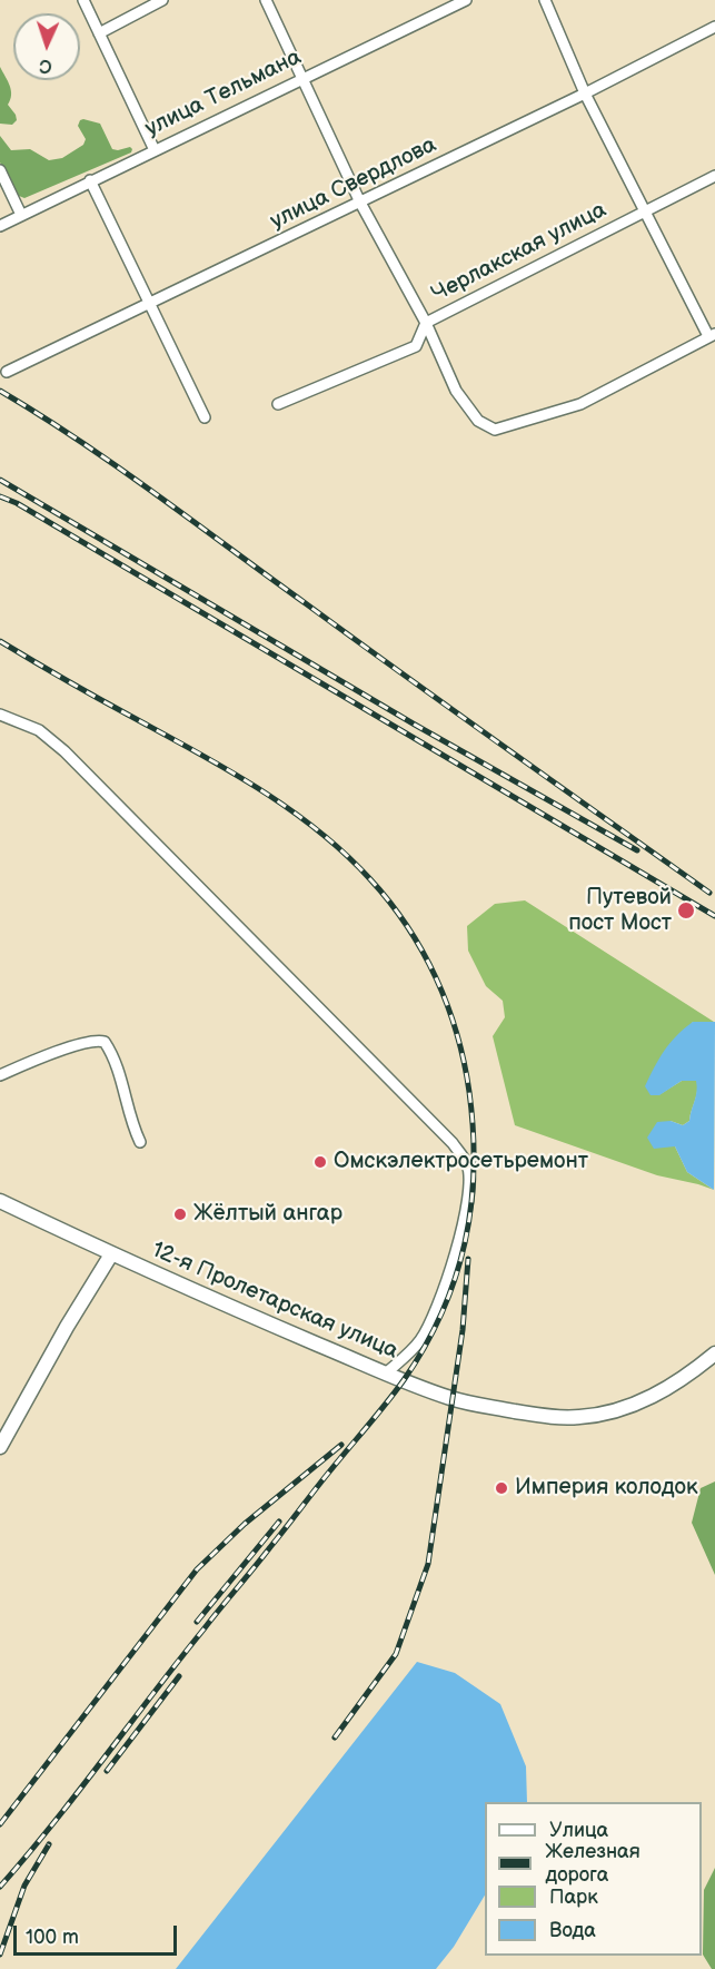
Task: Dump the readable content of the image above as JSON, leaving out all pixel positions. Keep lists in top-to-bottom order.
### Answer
{
  "streets": {
    "main road": ["12-я Пролетарская улица"],
    "street": ["улица Тельмана", "улица Свердлова", "Черлакская улица"]
  },
  "places": [
    "Путевой пост Мост",
    "Омскэлектросетьремонт",
    "Жёлтый ангар",
    "Империя колодок"
  ],
  "legend": [
    "Улица",
    "Железная дорога",
    "Парк",
    "Вода"
  ],
  "scale_bar": "100 m",
  "north": "bottom"
}
